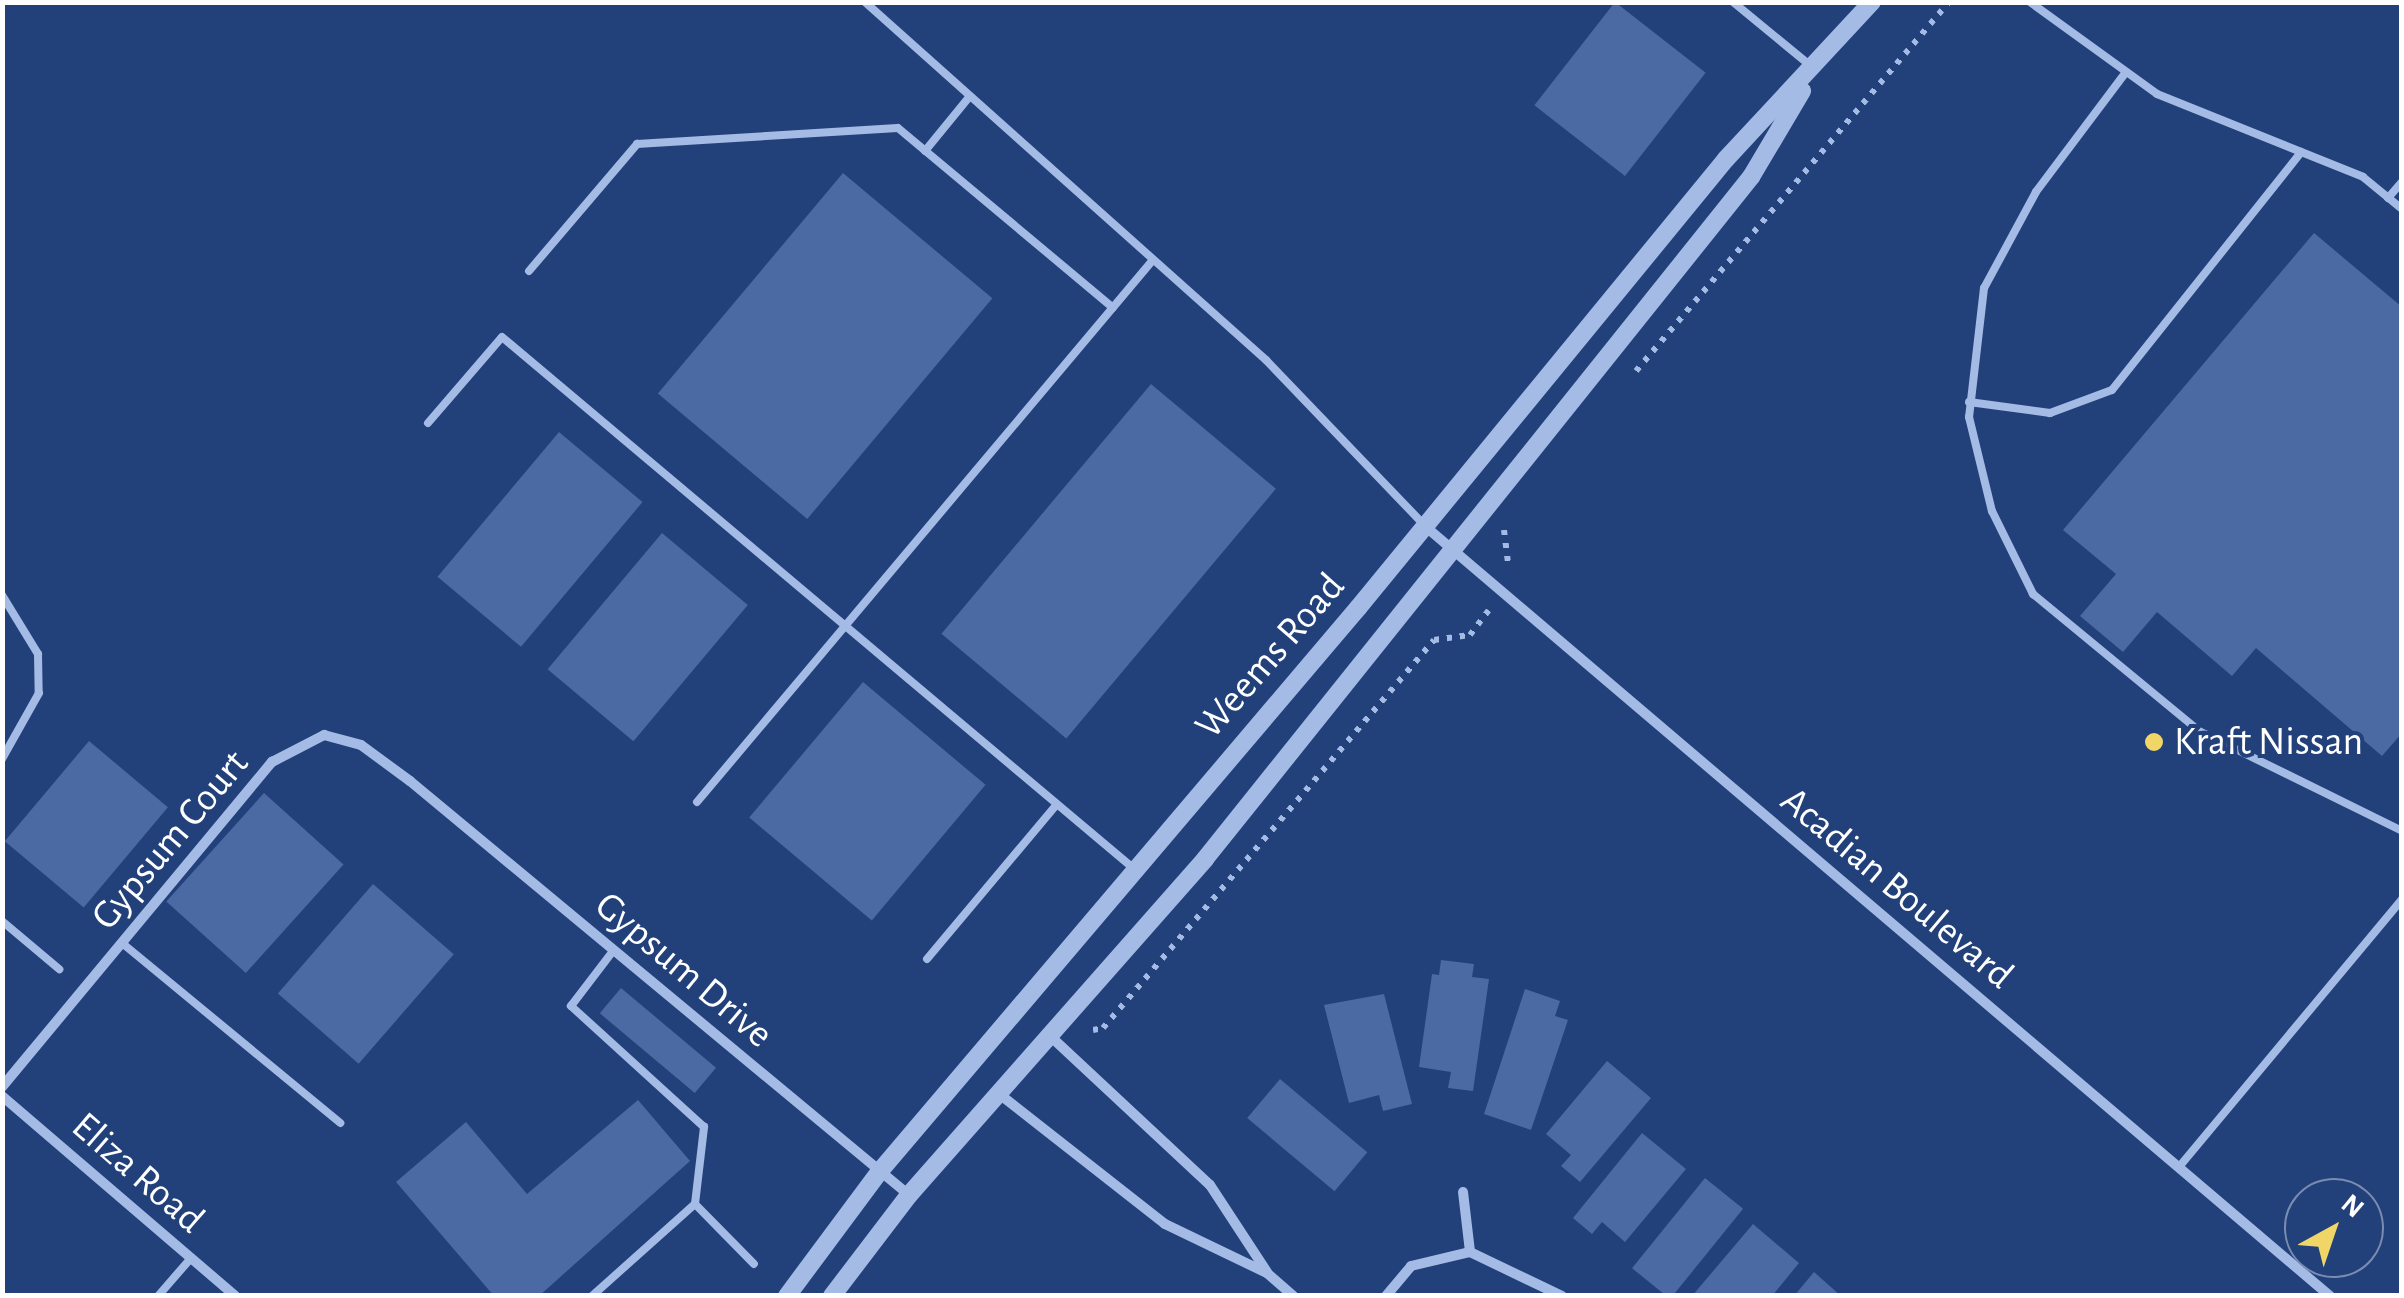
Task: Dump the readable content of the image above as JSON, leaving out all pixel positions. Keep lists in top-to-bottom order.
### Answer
{
  "streets": {
    "street": [
      "Weems Road",
      "Gypsum Court",
      "Acadian Boulevard",
      "Gypsum Drive",
      "Eliza Road"
    ]
  },
  "crossings": [
    ["Weems Road", "Acadian Boulevard"],
    ["Weems Road", "Gypsum Drive"],
    ["Gypsum Court", "Gypsum Drive"]
  ],
  "places": ["Kraft Nissan"],
  "north": "top right"
}
